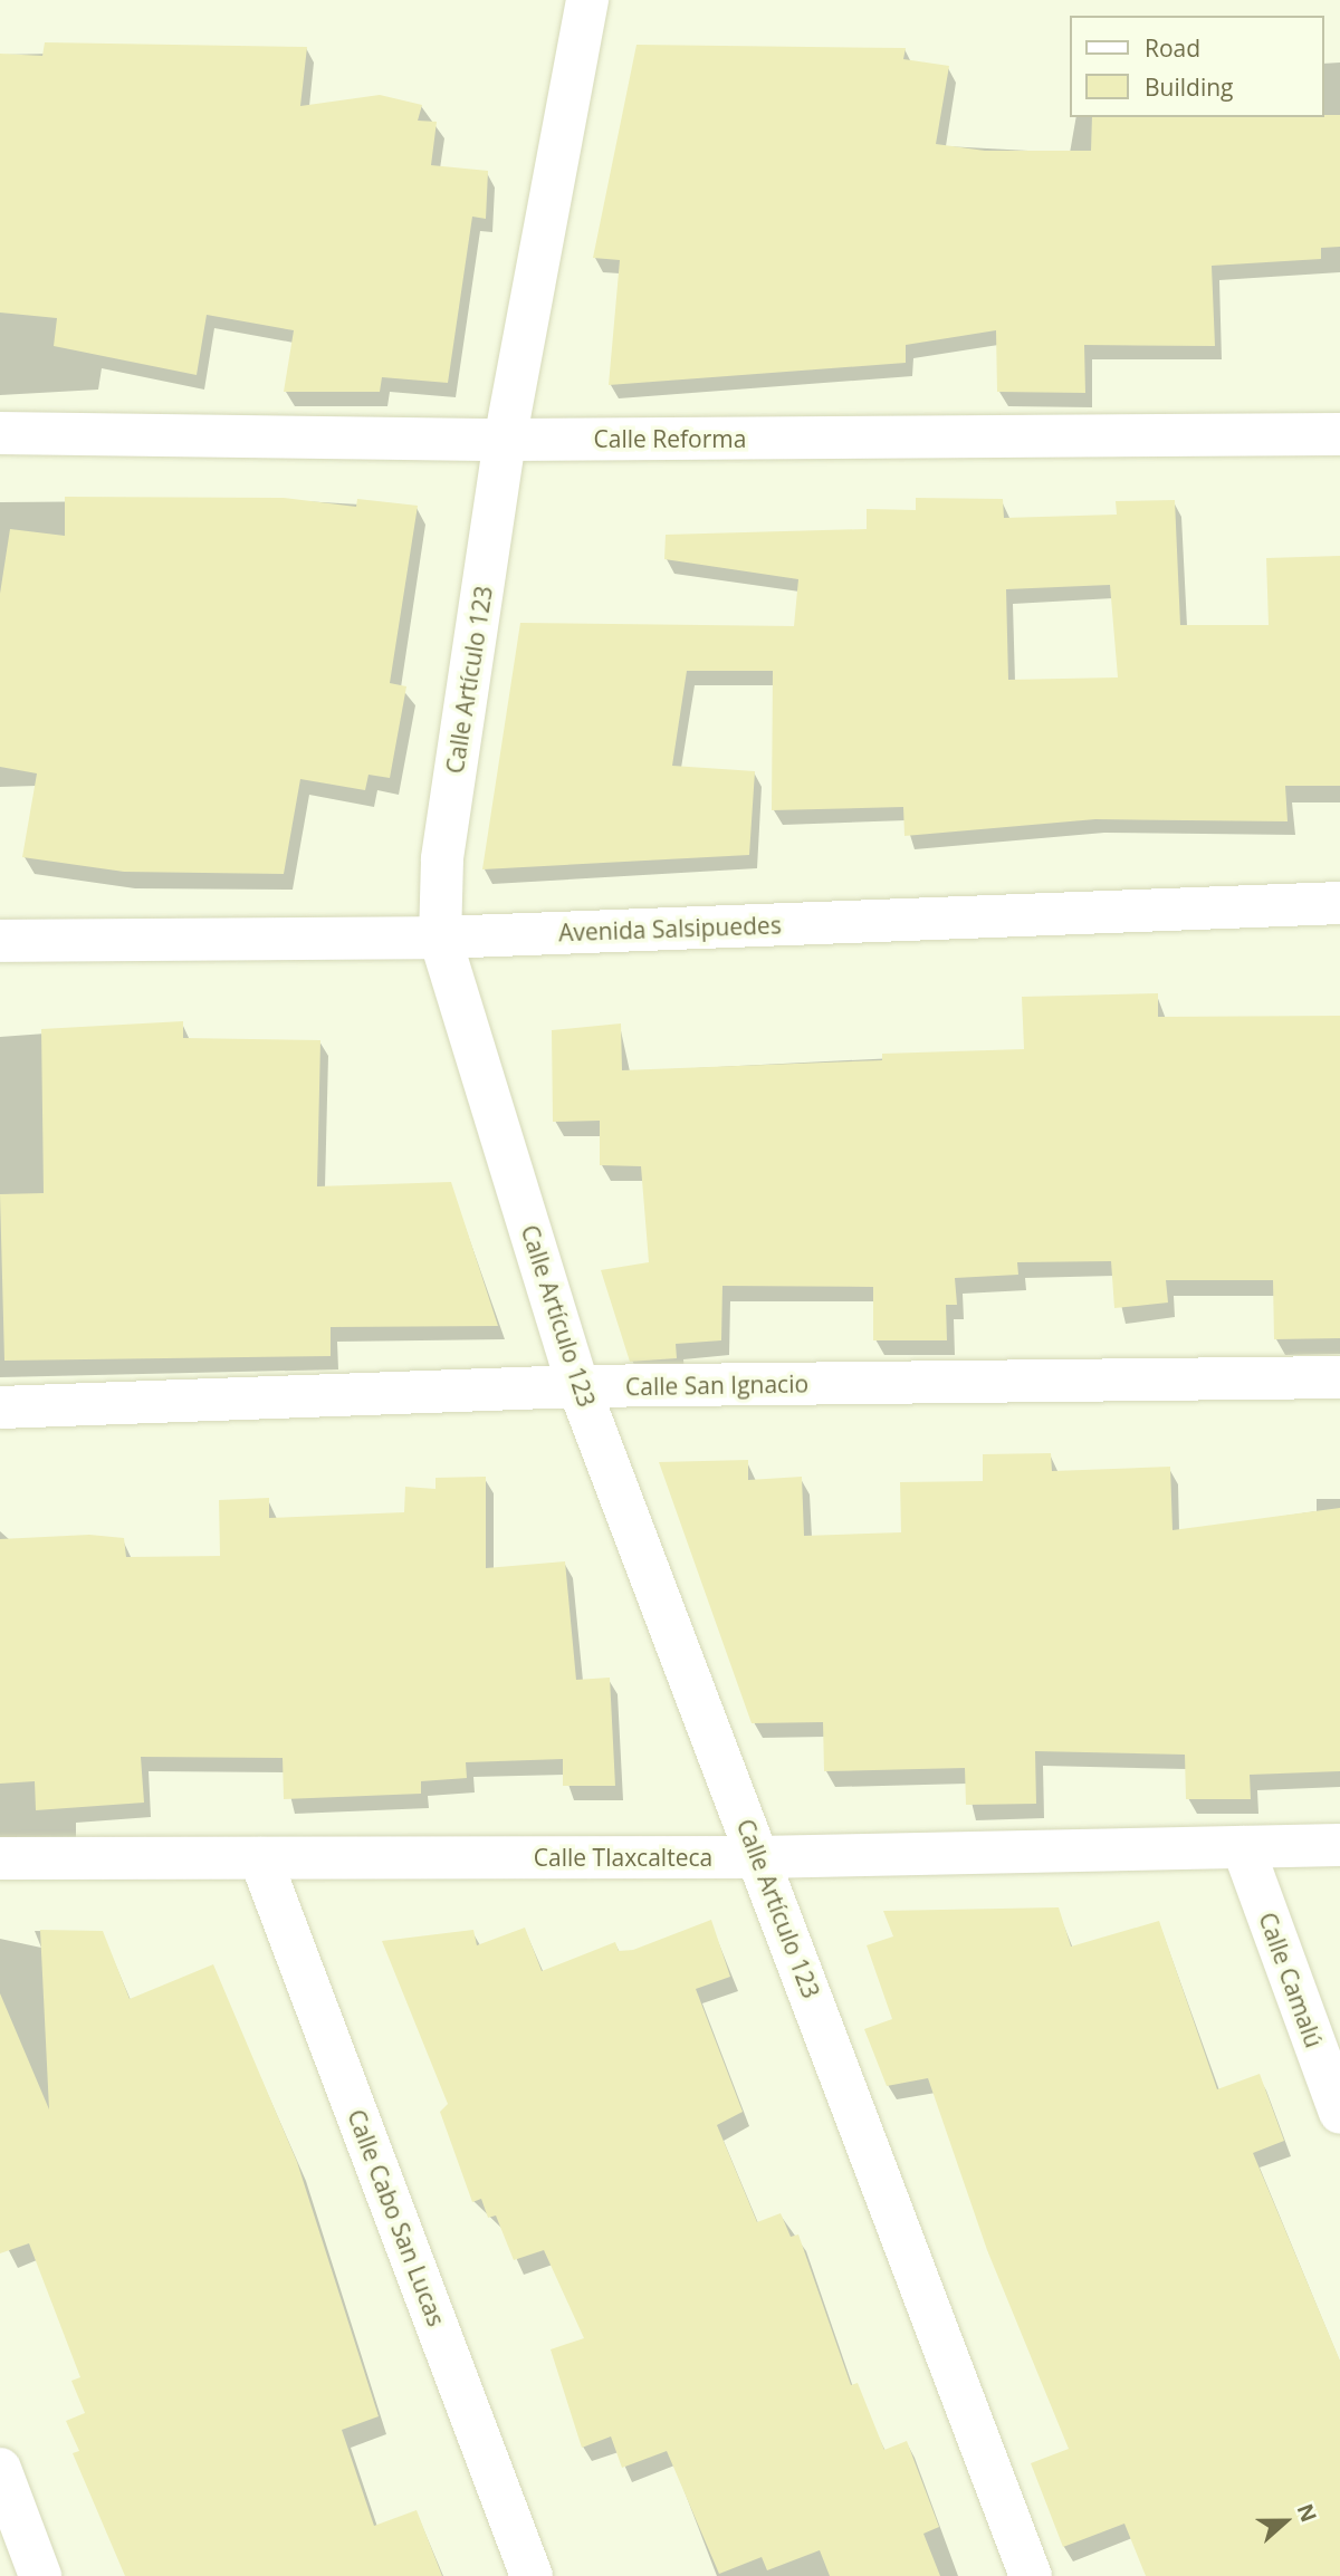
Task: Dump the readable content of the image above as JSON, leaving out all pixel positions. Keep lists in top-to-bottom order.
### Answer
{
  "streets": {
    "street": [
      "Calle Reforma",
      "Calle Artículo 123",
      "Avenida Salsipuedes",
      "Calle San Ignacio",
      "Calle Tlaxcalteca",
      "Calle Camalú",
      "Calle Cabo San Lucas"
    ]
  },
  "crossings": [
    ["Calle Reforma", "Calle Artículo 123"],
    ["Calle Artículo 123", "Avenida Salsipuedes"],
    ["Calle Artículo 123", "Calle San Ignacio"],
    ["Calle Artículo 123", "Calle Tlaxcalteca"],
    ["Calle Tlaxcalteca", "Calle Camalú"],
    ["Calle Tlaxcalteca", "Calle Cabo San Lucas"]
  ],
  "legend": ["Road", "Building"],
  "north": "right"
}
